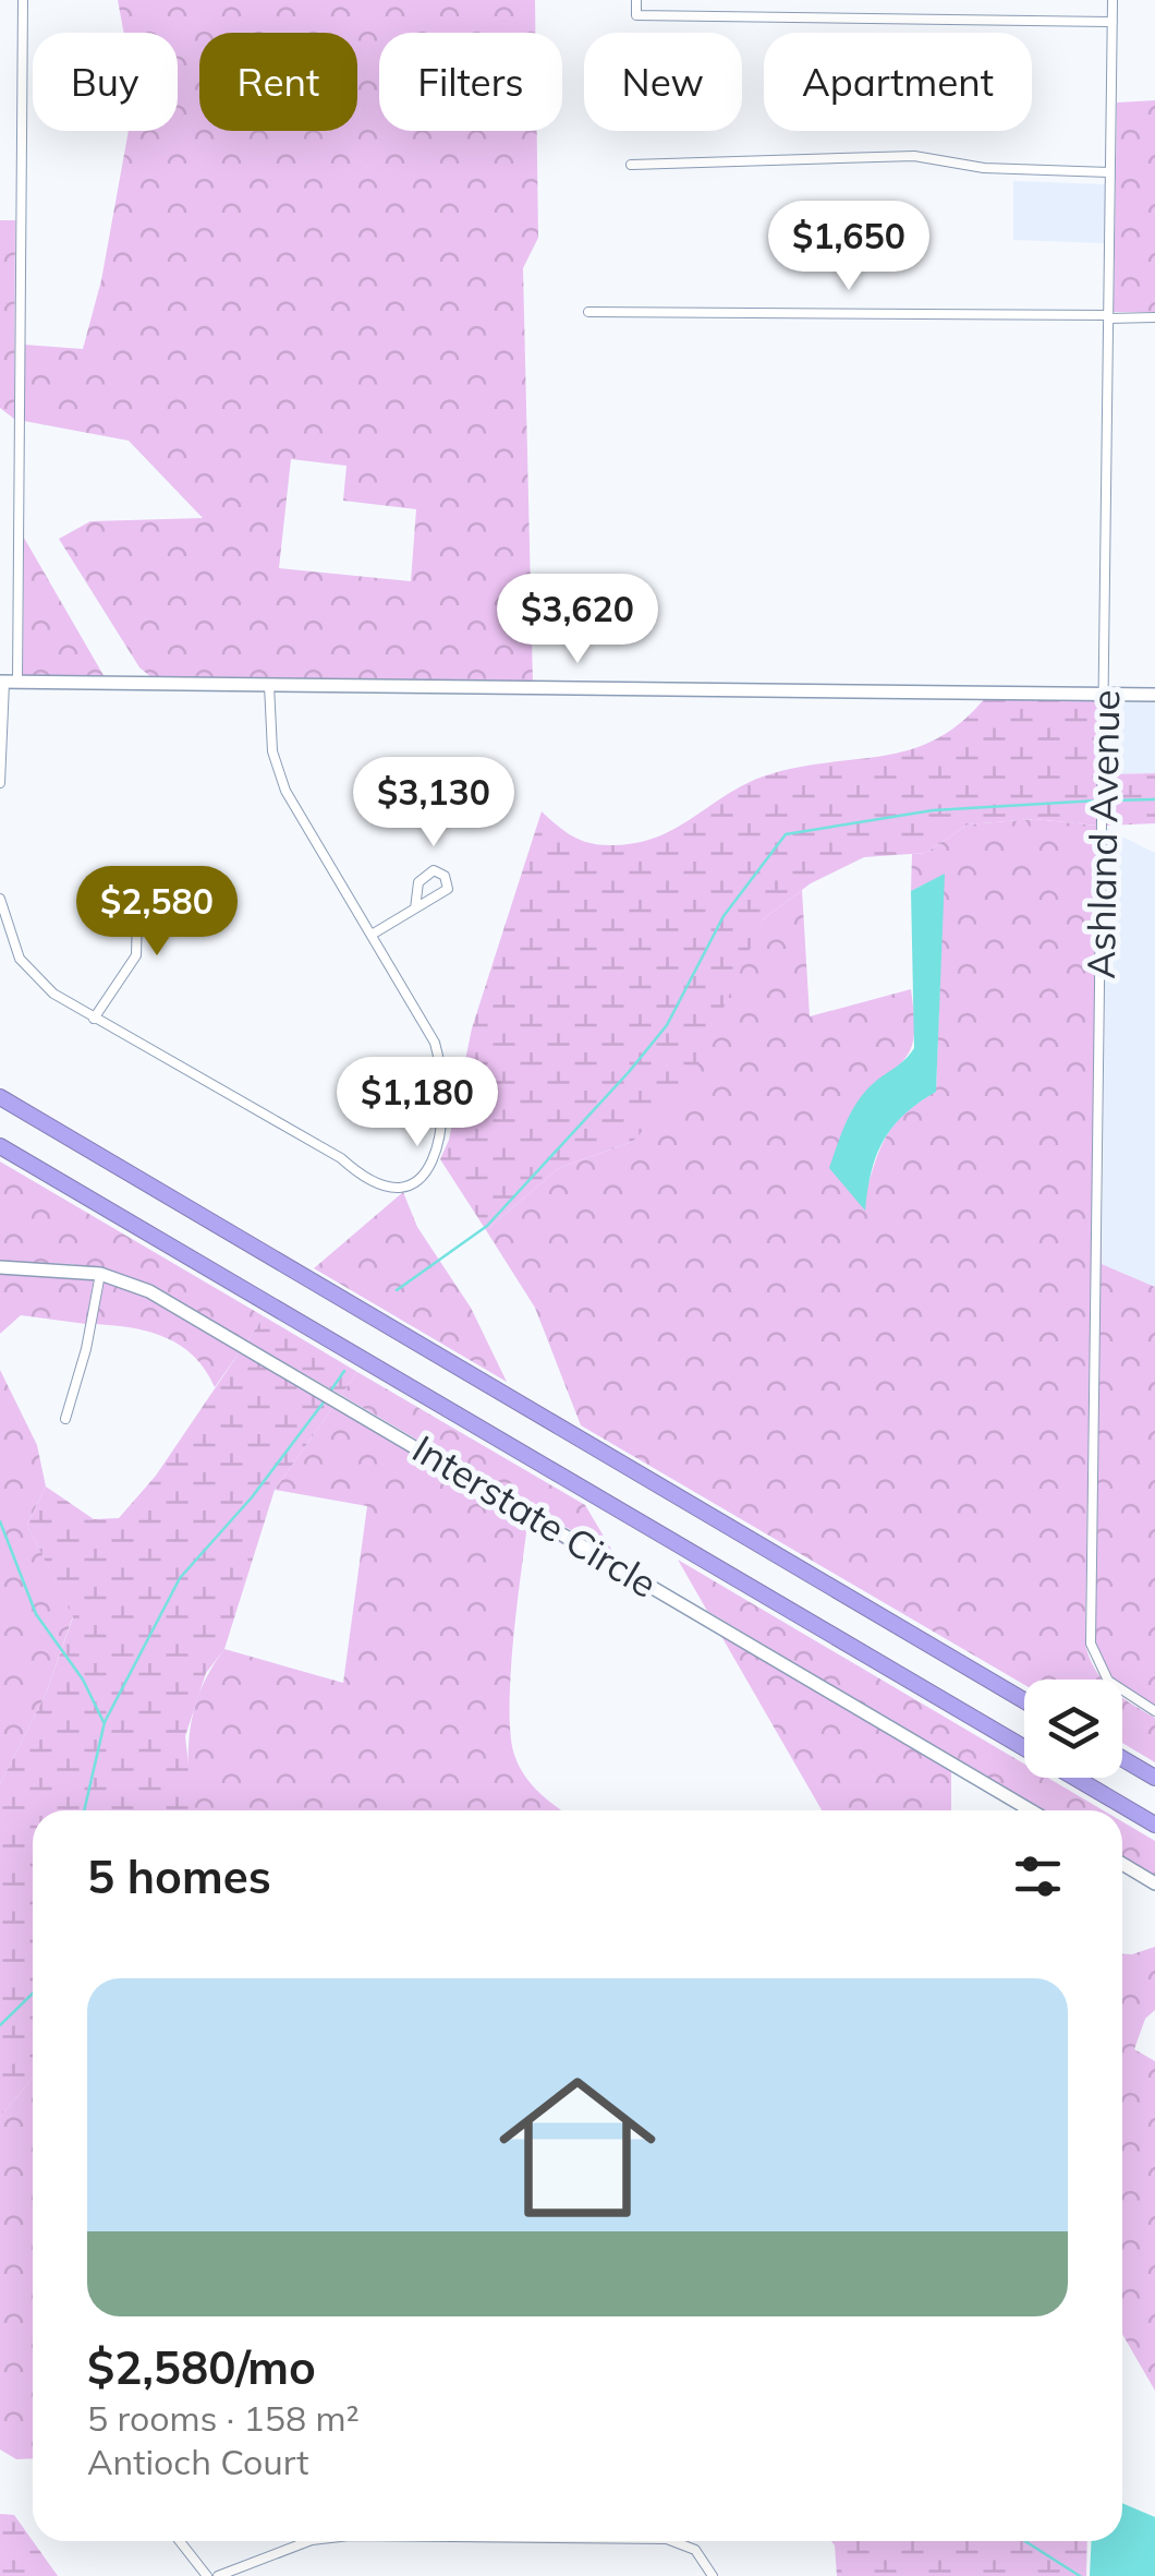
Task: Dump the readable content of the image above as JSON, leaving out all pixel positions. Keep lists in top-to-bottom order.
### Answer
{
  "streets": {
    "street": ["Ashland Avenue", "Interstate Circle"]
  },
  "page": {
    "chip": [
      "Buy",
      "Rent",
      "Filters",
      "New",
      "Apartment"
    ],
    "price": [
      "$1,650",
      "$3,620",
      "$3,130",
      "$2,580",
      "$1,180"
    ],
    "heading": "5 homes",
    "list": [
      {
        "name": "$2,580/mo",
        "note": "5 rooms · 158 m² · Antioch Court"
      }
    ]
  }
}
